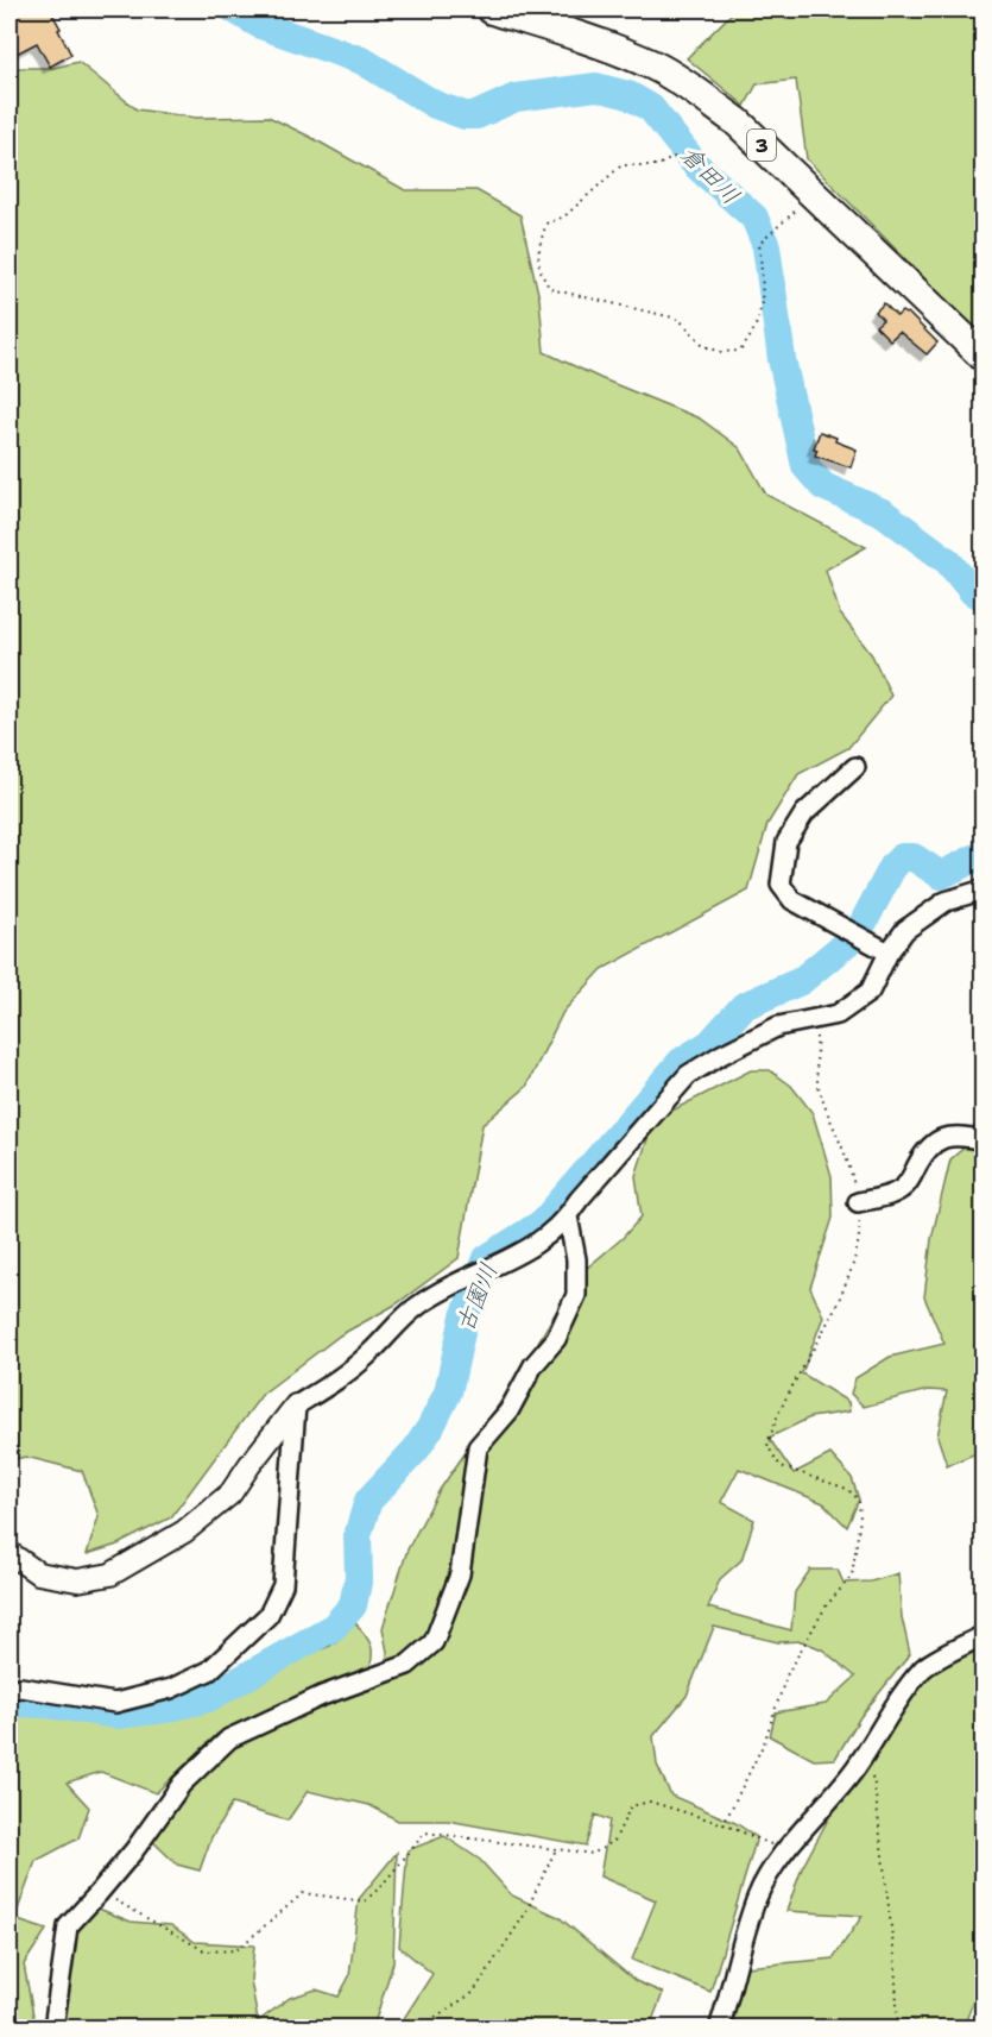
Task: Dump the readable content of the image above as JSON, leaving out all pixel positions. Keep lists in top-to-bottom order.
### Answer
{
  "streets": {
    "highway": ["3"]
  },
  "water": ["倉田川", "古園川"]
}
